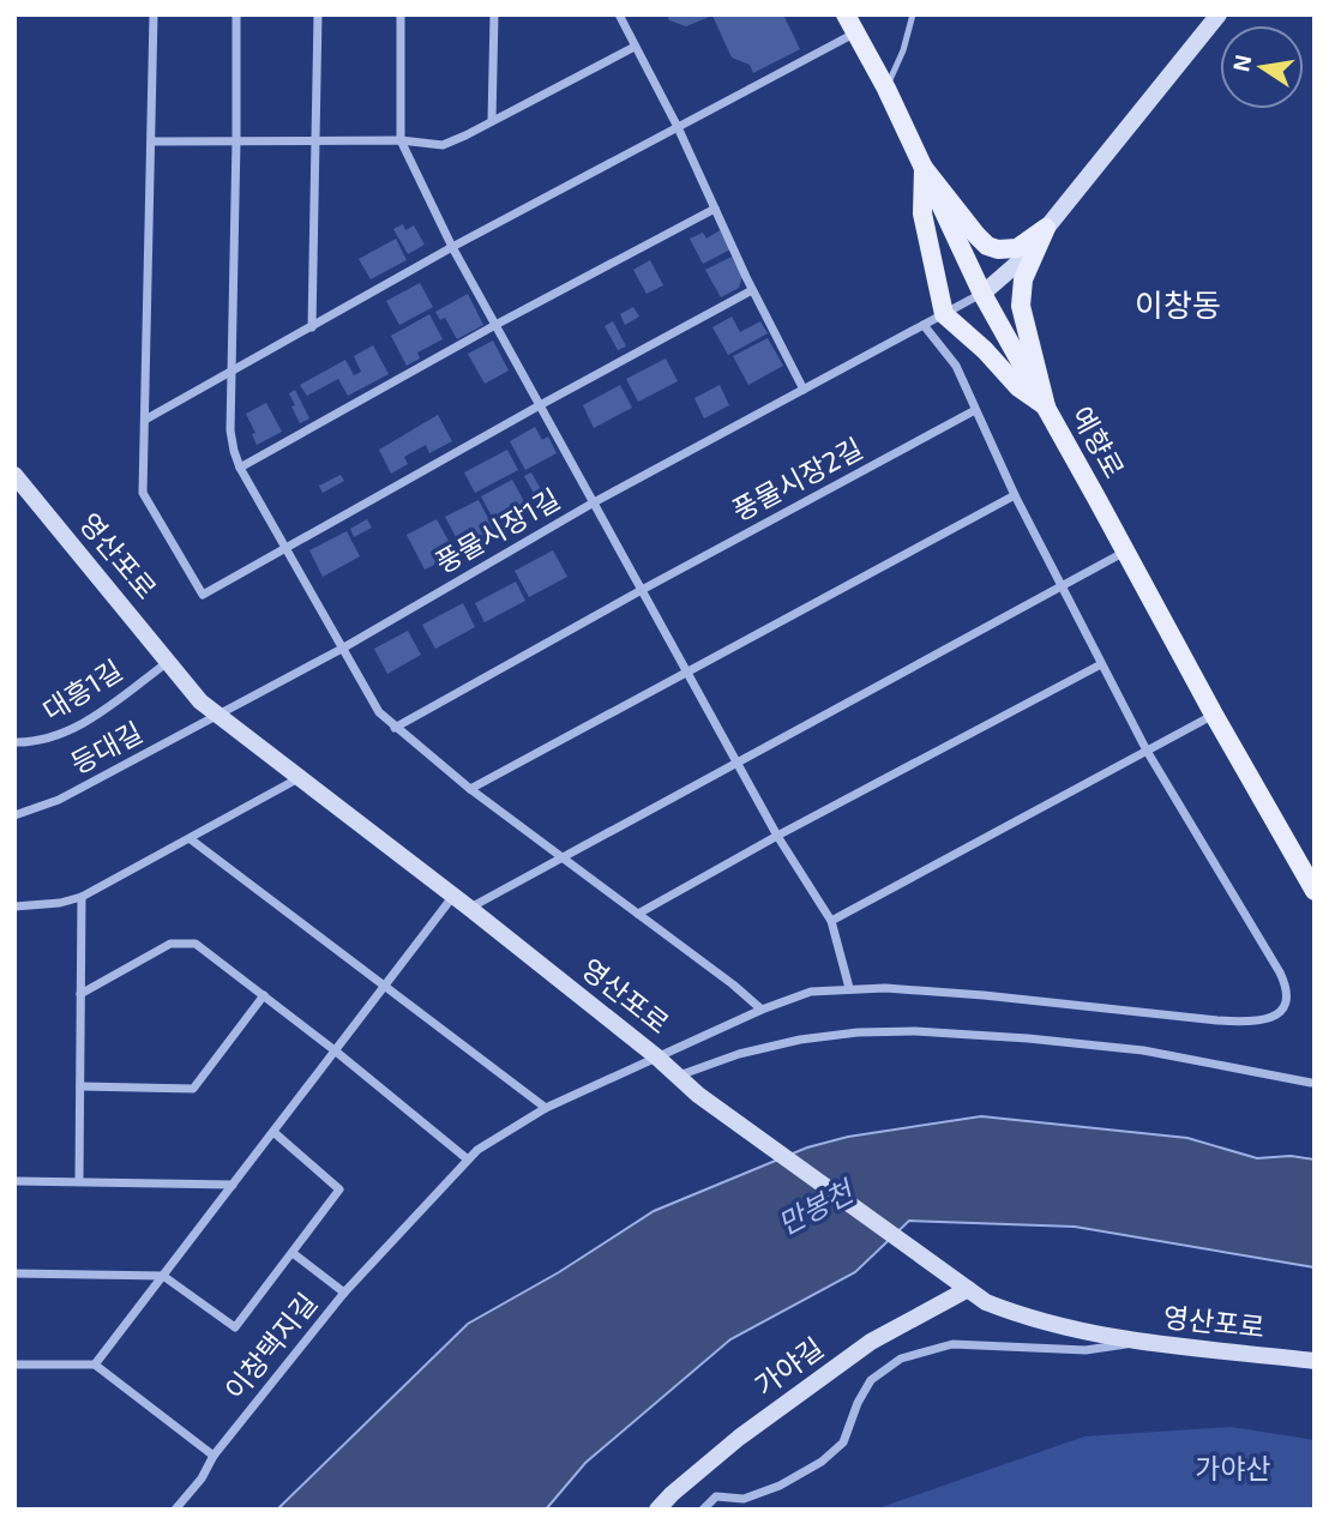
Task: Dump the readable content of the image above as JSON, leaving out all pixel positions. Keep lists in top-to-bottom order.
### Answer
{
  "streets": {
    "main road": ["예향로"],
    "street": [
      "풍물시장2길",
      "풍물시장1길",
      "영산포로",
      "대흥1길",
      "등대길",
      "이창택지길",
      "가야길"
    ]
  },
  "crossings": [
    ["예향로", "풍물시장1길"],
    ["풍물시장1길", "영산포로"],
    ["풍물시장1길", "등대길"],
    ["영산포로", "대흥1길"],
    ["영산포로", "등대길"],
    ["영산포로", "이창택지길"],
    ["영산포로", "가야길"]
  ],
  "districts": ["이창동"],
  "water": ["만봉천"],
  "parks": ["가야산"],
  "north": "left"
}
